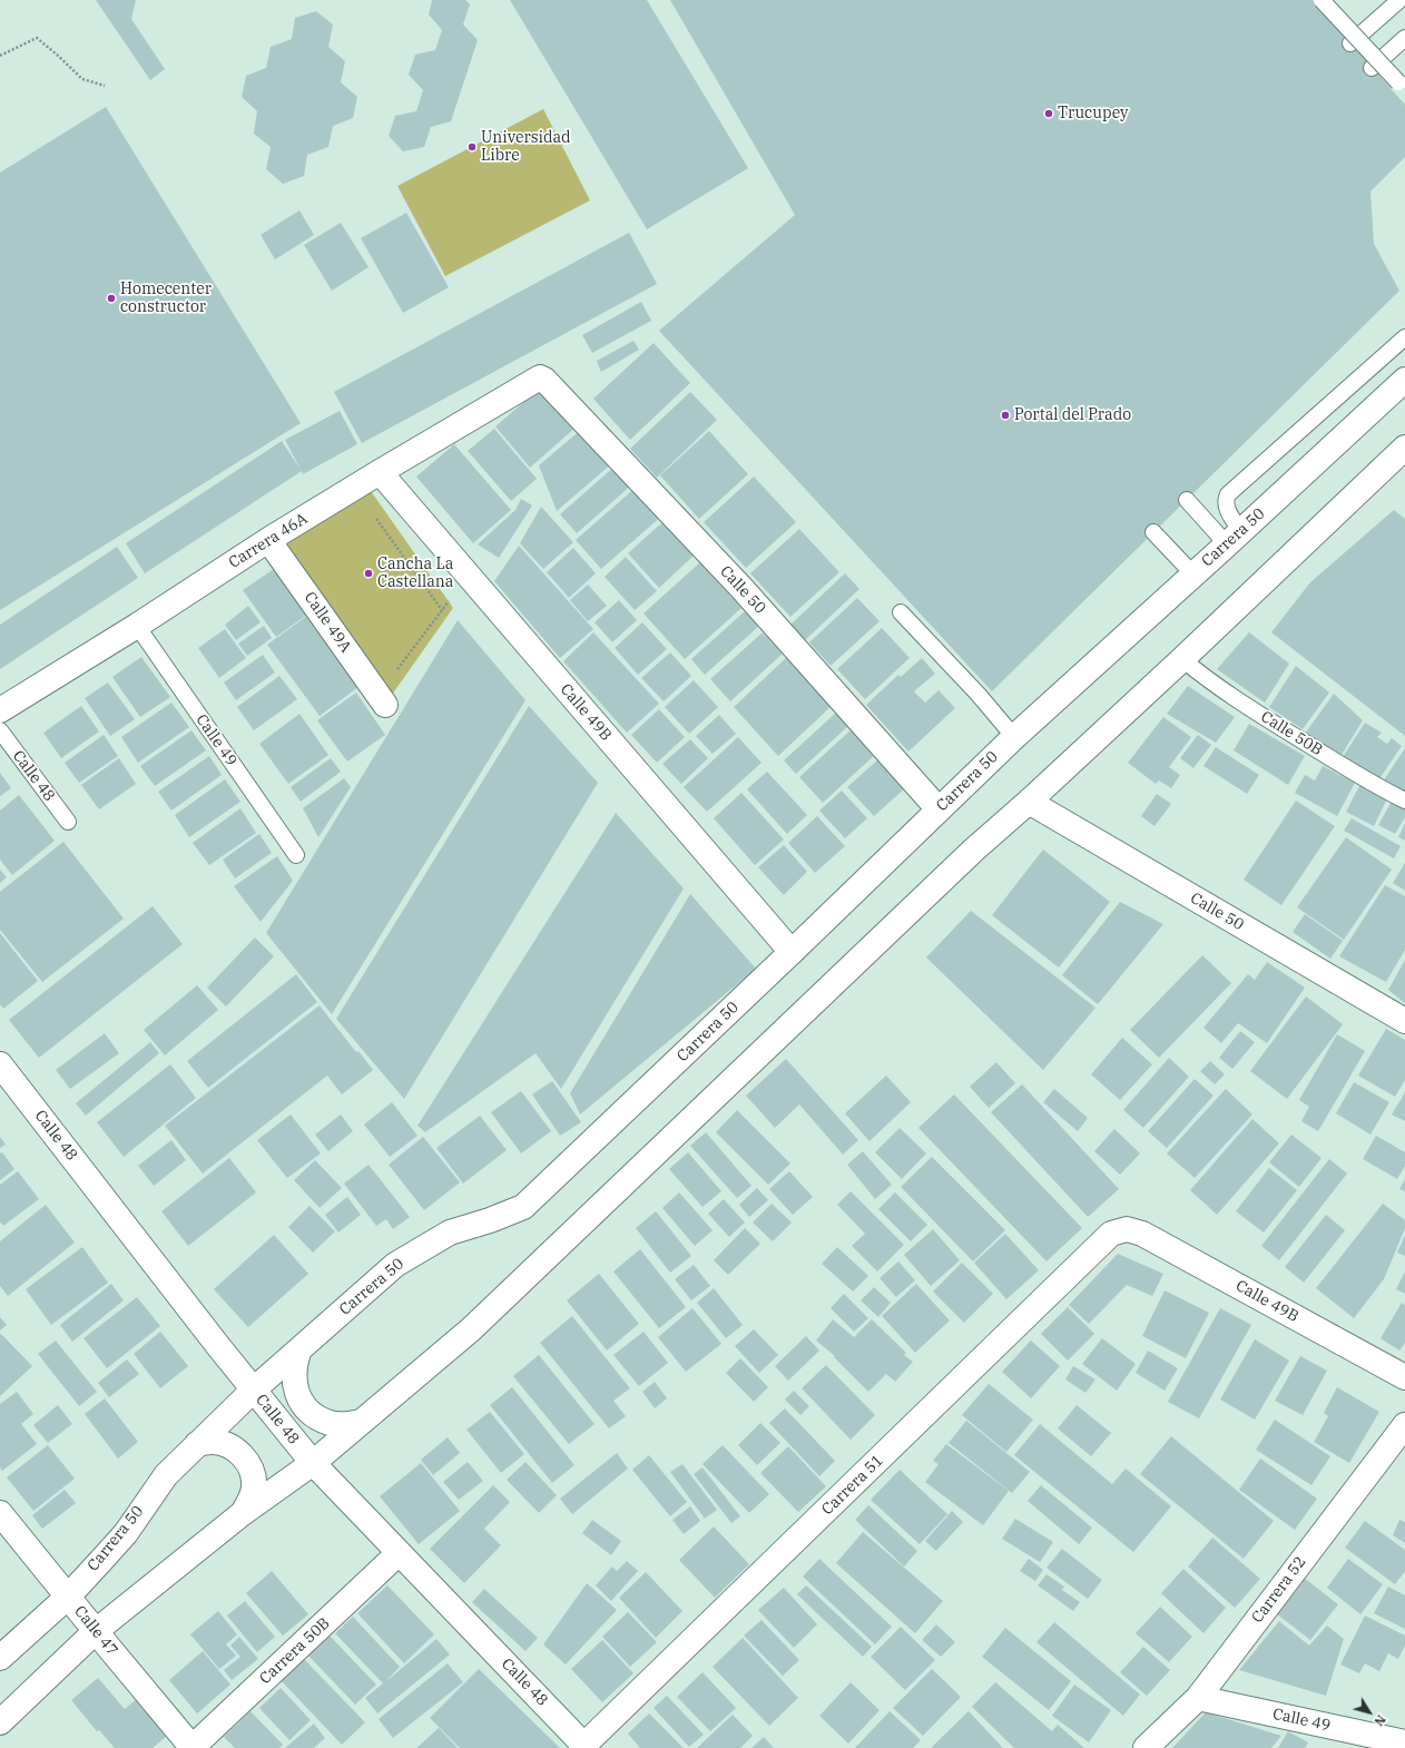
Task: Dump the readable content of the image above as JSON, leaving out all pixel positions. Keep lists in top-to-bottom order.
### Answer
{
  "streets": {
    "street": [
      "Carrera 50",
      "Carrera 46A",
      "Calle 50",
      "Calle 49A",
      "Calle 49B",
      "Calle 49",
      "Calle 48",
      "Carrera 51",
      "Carrera 52",
      "Calle 47",
      "Carrera 50B"
    ],
    "lane": ["Calle 50B"]
  },
  "crossings": [
    ["Carrera 50", "Calle 50"],
    ["Carrera 50", "Calle 49B"],
    ["Carrera 50", "Calle 48"],
    ["Carrera 50", "Calle 47"],
    ["Carrera 46A", "Calle 50"],
    ["Carrera 46A", "Calle 49A"],
    ["Carrera 46A", "Calle 49B"],
    ["Carrera 46A", "Calle 49"],
    ["Calle 49B", "Carrera 51"],
    ["Calle 49", "Carrera 52"],
    ["Calle 48", "Carrera 51"],
    ["Calle 48", "Carrera 50B"],
    ["Calle 47", "Carrera 50B"]
  ],
  "places": [
    "Trucupey",
    "Universidad Libre",
    "Homecenter constructor",
    "Portal del Prado",
    "Cancha La Castellana"
  ],
  "north": "bottom right"
}
